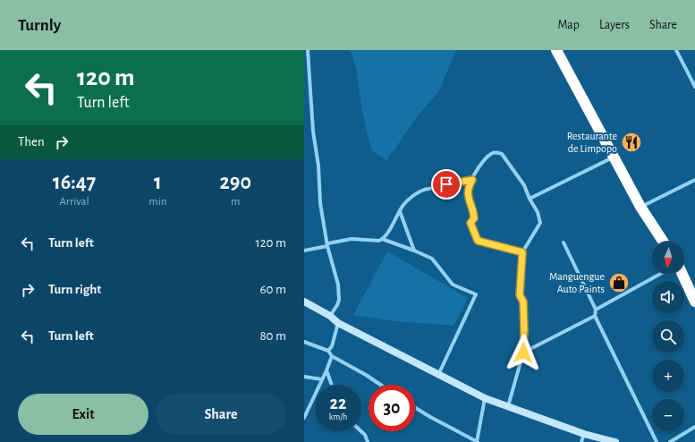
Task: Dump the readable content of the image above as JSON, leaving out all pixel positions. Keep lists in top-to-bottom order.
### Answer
{
  "places": {
    "restaurant": ["Restaurante de Limpopo"],
    "shop": ["Manguengue Auto Paints"]
  },
  "north": "bottom",
  "page": {
    "header": "Turnly",
    "nav": ["Map", "Layers", "Share"],
    "turn": ["120 m", "Turn left"],
    "then": "Then",
    "eta": [
      "16:47",
      "Arrival",
      "1",
      "min",
      "290",
      "m"
    ],
    "list": [
      {
        "name": "Turn left",
        "value": "120 m"
      },
      {
        "name": "Turn right",
        "value": "60 m"
      },
      {
        "name": "Turn left",
        "value": "80 m"
      }
    ],
    "map_buttons": ["+", "−"],
    "speed": "22 km/h",
    "limit": "30",
    "buttons": ["Exit", "Share"]
  }
}
